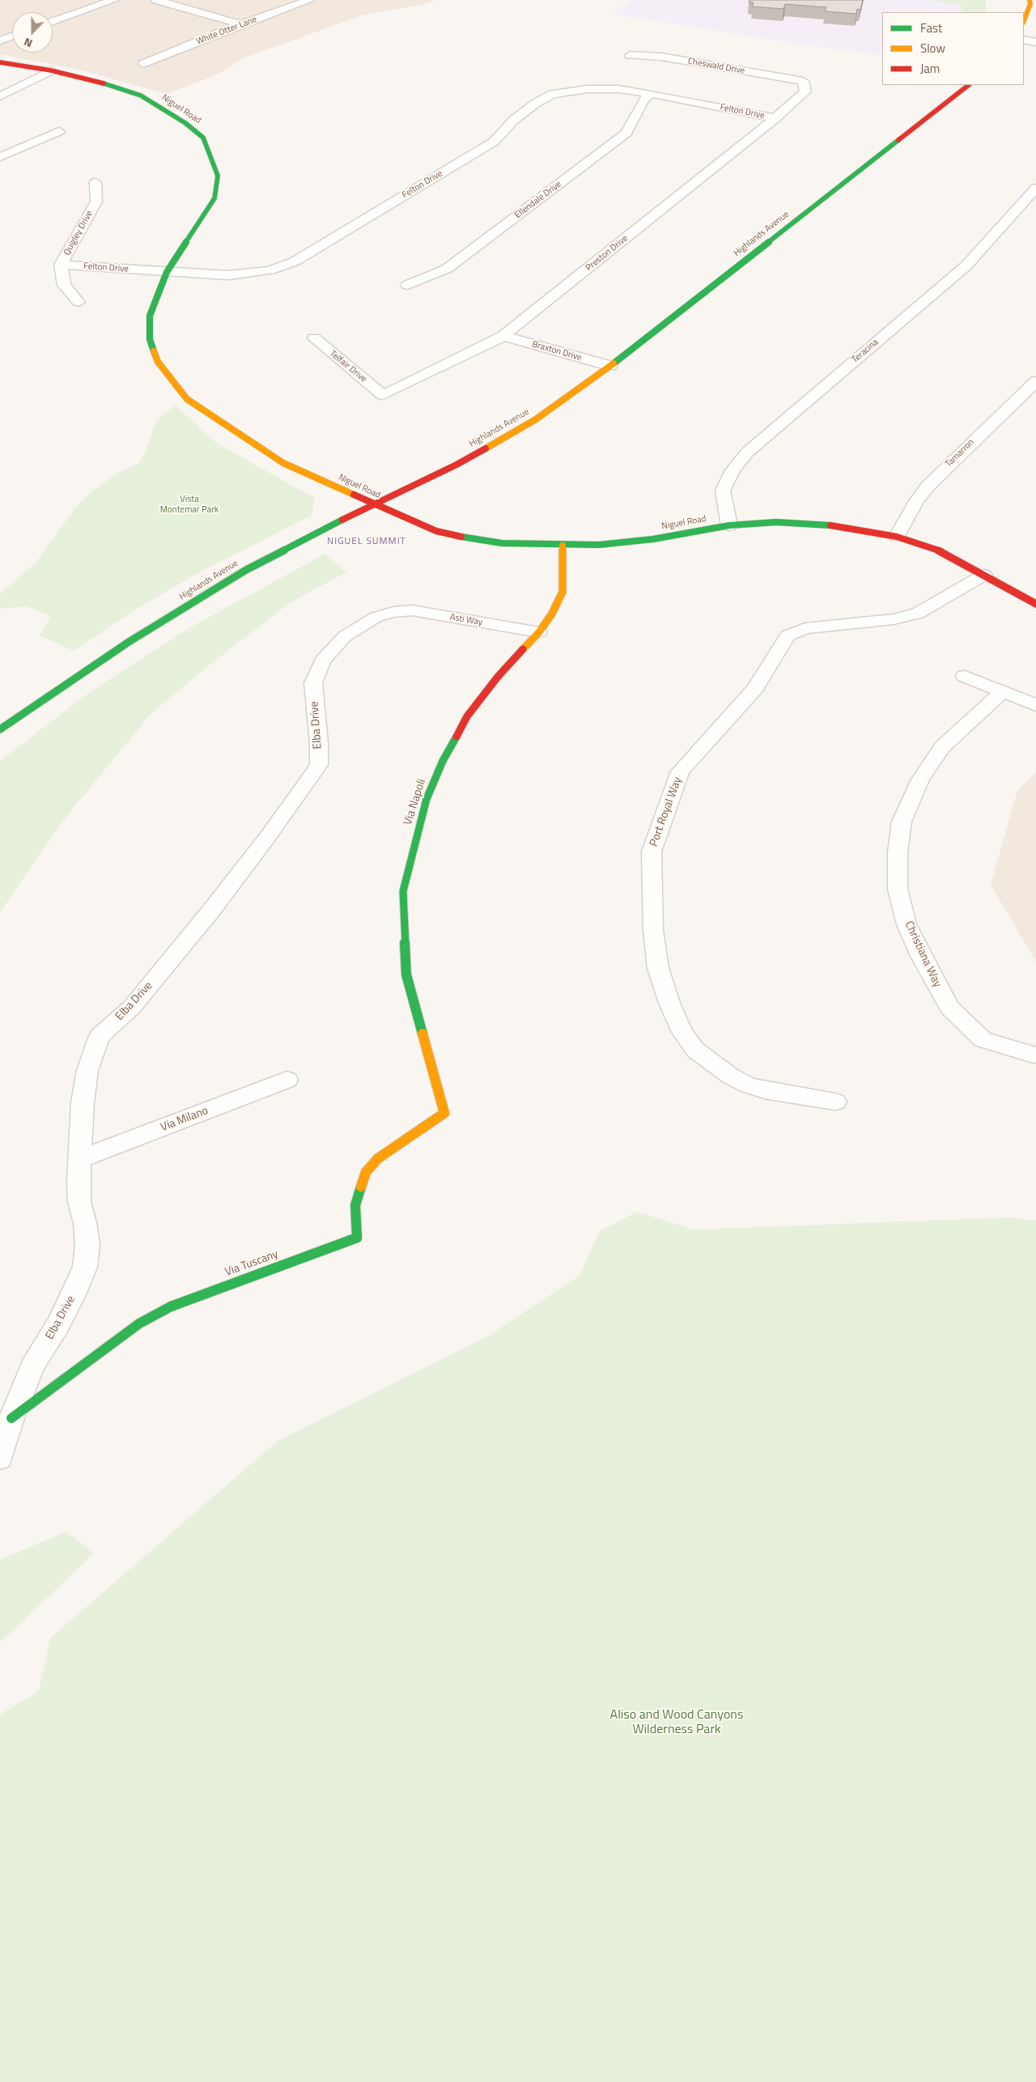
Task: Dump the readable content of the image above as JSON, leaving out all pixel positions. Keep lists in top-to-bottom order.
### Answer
{
  "streets": {
    "main road": [
      "Niguel Road",
      "Highlands Avenue",
      "Via Napoli",
      "Via Tuscany"
    ],
    "street": [
      "White Otter Lane",
      "Cheswald Drive",
      "Felton Drive",
      "Ellendale Drive",
      "Quigley Drive",
      "Preston Drive",
      "Braxton Drive",
      "Teracina",
      "Telfair Drive",
      "Tamarron",
      "Asti Way",
      "Elba Drive",
      "Port Royal Way",
      "Christiana Way",
      "Via Milano"
    ]
  },
  "crossings": [
    ["Cheswald Drive", "Preston Drive"],
    ["Niguel Road", "Felton Drive"],
    ["Niguel Road", "Highlands Avenue"],
    ["Niguel Road", "Teracina"],
    ["Niguel Road", "Tamarron"],
    ["Niguel Road", "Via Napoli"],
    ["Niguel Road", "Port Royal Way"],
    ["Felton Drive", "Ellendale Drive"],
    ["Felton Drive", "Quigley Drive"],
    ["Felton Drive", "Preston Drive"],
    ["Highlands Avenue", "Braxton Drive"],
    ["Preston Drive", "Braxton Drive"],
    ["Preston Drive", "Telfair Drive"],
    ["Asti Way", "Elba Drive"],
    ["Asti Way", "Via Napoli"],
    ["Elba Drive", "Via Milano"],
    ["Elba Drive", "Via Tuscany"],
    ["Via Napoli", "Via Tuscany"]
  ],
  "districts": ["NIGUEL SUMMIT"],
  "parks": ["Vista Montemar Park", "Aliso and Wood Canyons Wilderness Park"],
  "legend": ["Fast", "Slow", "Jam"],
  "north": "bottom"
}
